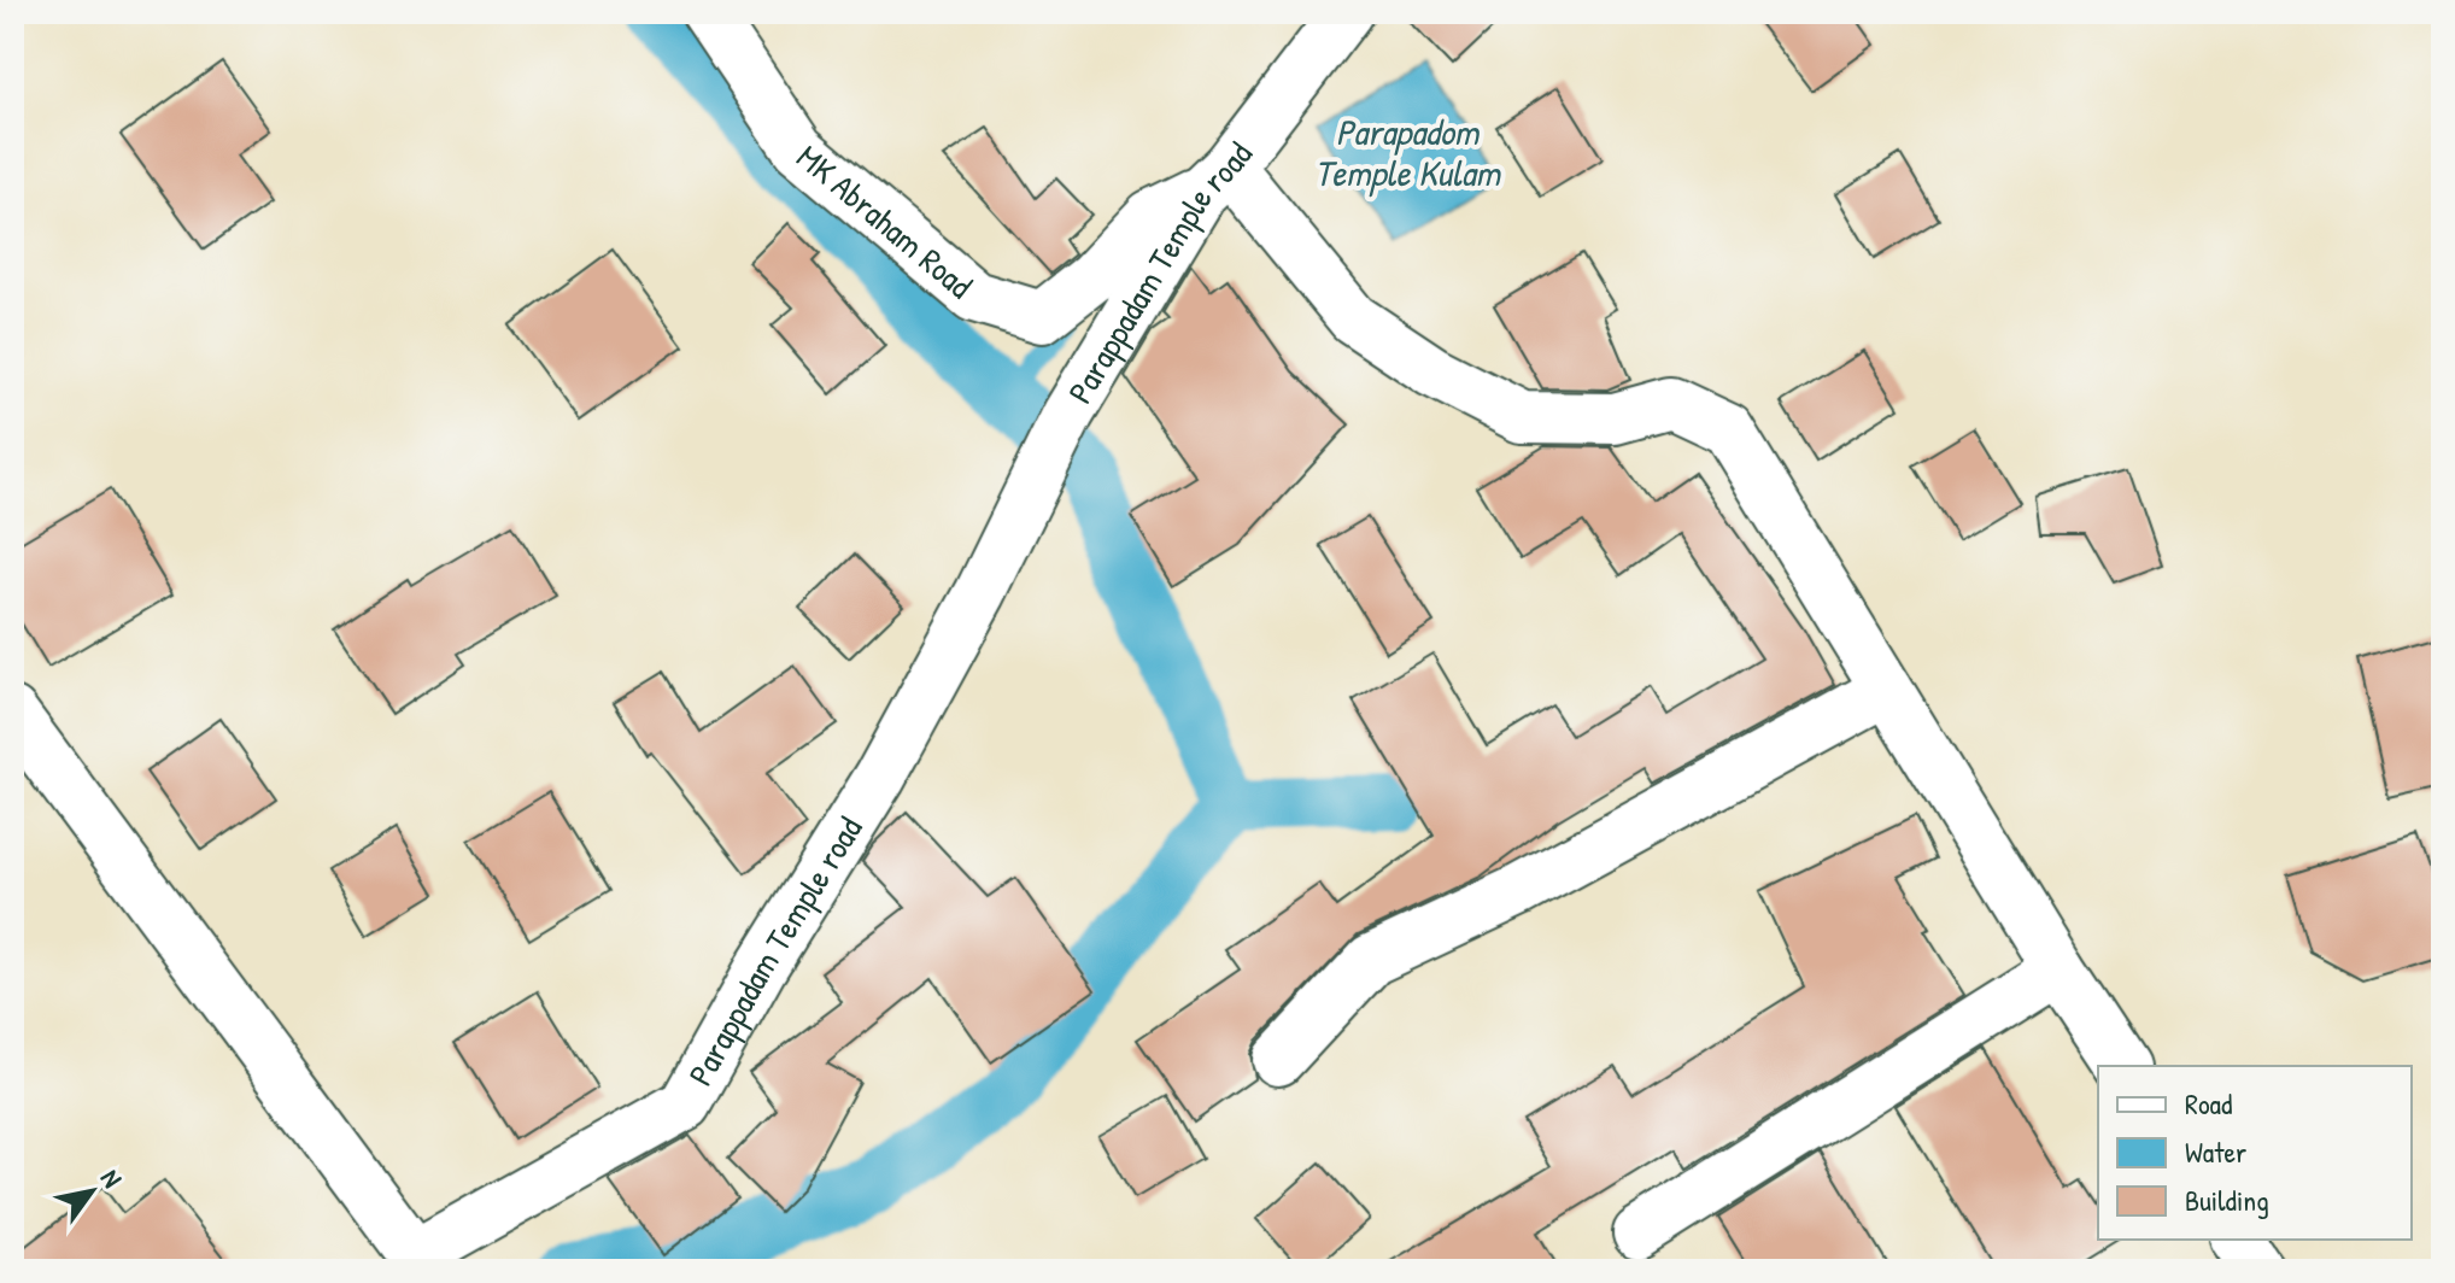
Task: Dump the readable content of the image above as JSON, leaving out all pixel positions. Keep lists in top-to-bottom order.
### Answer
{
  "streets": {
    "street": ["MK Abraham Road", "Parappadam Temple road"]
  },
  "crossings": [
    ["MK Abraham Road", "Parappadam Temple road"]
  ],
  "water": ["Parapadom Temple Kulam"],
  "legend": ["Road", "Water", "Building"],
  "north": "top right"
}
